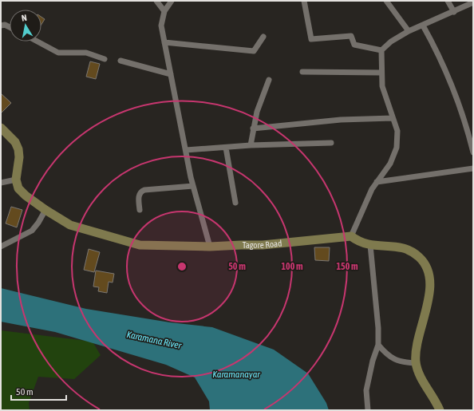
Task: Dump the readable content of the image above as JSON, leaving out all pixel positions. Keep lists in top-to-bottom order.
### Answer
{
  "streets": {
    "street": ["Tagore Road"]
  },
  "water": ["Karamana River", "Karamanayar"],
  "scale_bar": "50 m",
  "north": "top",
  "rings": ["50 m", "100 m", "150 m"]
}
